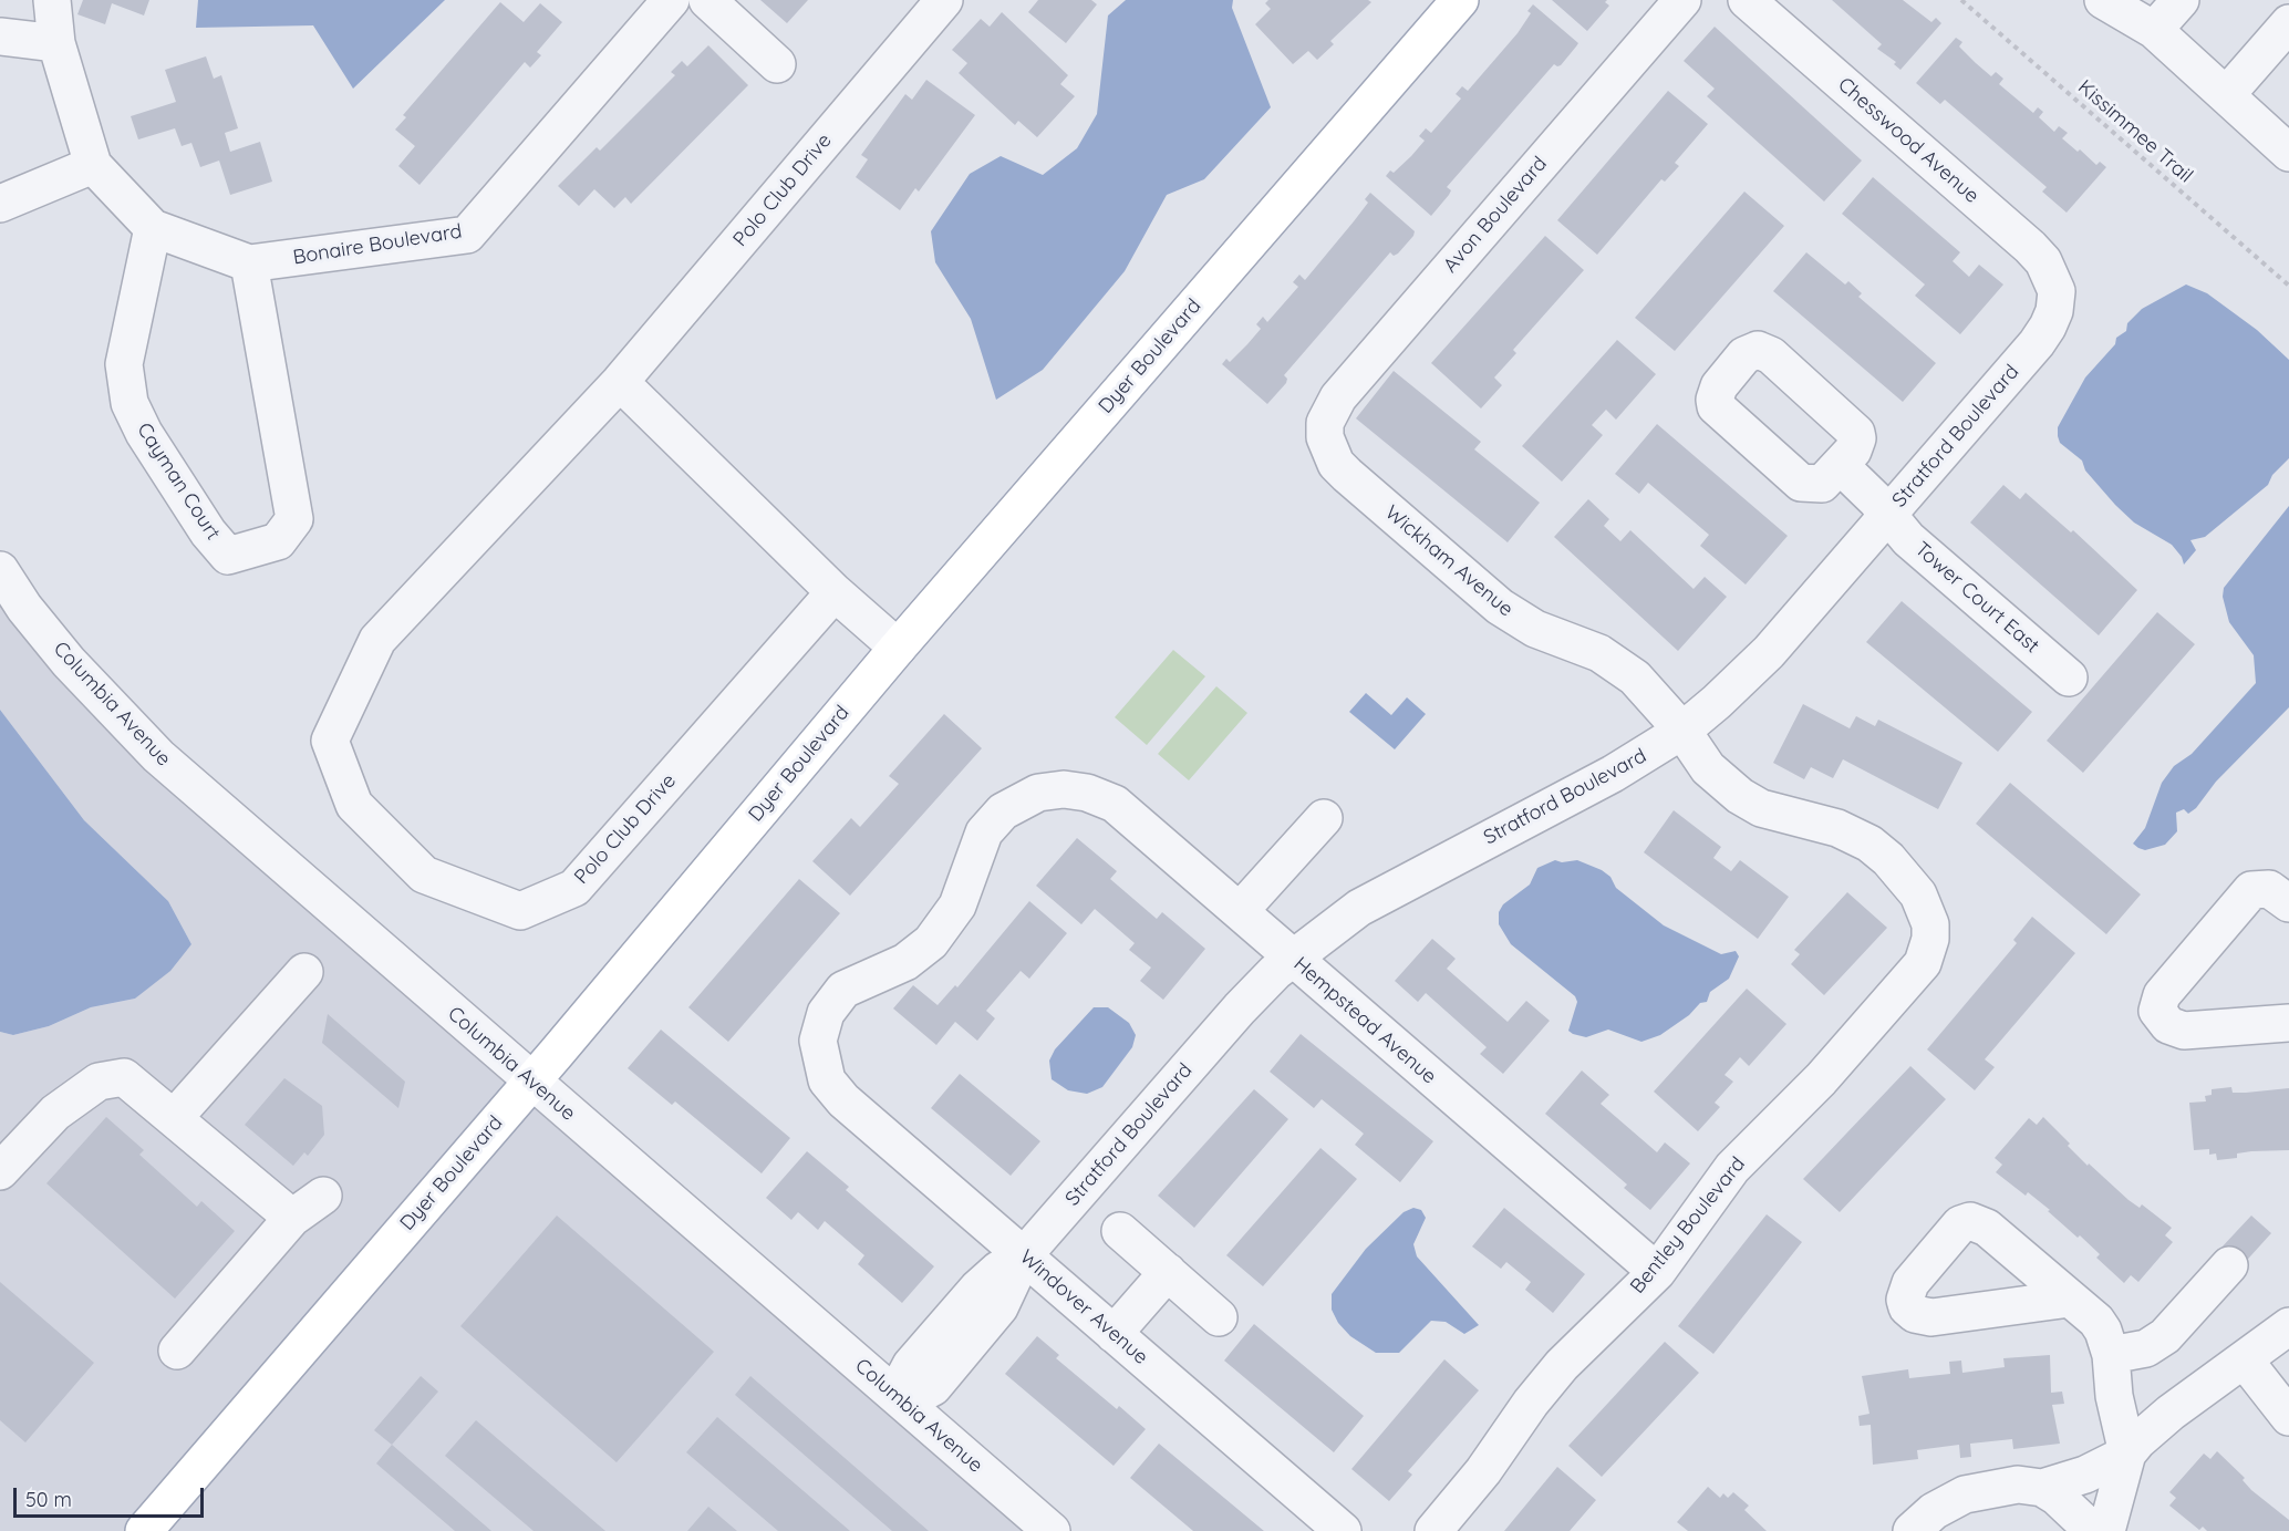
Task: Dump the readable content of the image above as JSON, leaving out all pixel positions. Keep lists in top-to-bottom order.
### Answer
{
  "streets": {
    "main road": ["Dyer Boulevard"],
    "street": [
      "Chesswood Avenue",
      "Polo Club Drive",
      "Avon Boulevard",
      "Bonaire Boulevard",
      "Stratford Boulevard",
      "Cayman Court",
      "Wickham Avenue",
      "Tower Court East",
      "Columbia Avenue",
      "Hempstead Avenue",
      "Bentley Boulevard",
      "Windover Avenue"
    ],
    "path": ["Kissimmee Trail"]
  },
  "crossings": [
    ["Chesswood Avenue", "Stratford Boulevard"],
    ["Avon Boulevard", "Wickham Avenue"],
    ["Bonaire Boulevard", "Cayman Court"],
    ["Dyer Boulevard", "Columbia Avenue"],
    ["Stratford Boulevard", "Wickham Avenue"],
    ["Stratford Boulevard", "Tower Court East"],
    ["Stratford Boulevard", "Columbia Avenue"],
    ["Stratford Boulevard", "Hempstead Avenue"],
    ["Stratford Boulevard", "Windover Avenue"],
    ["Wickham Avenue", "Bentley Boulevard"],
    ["Hempstead Avenue", "Bentley Boulevard"],
    ["Hempstead Avenue", "Windover Avenue"]
  ],
  "scale_bar": "50 m"
}
